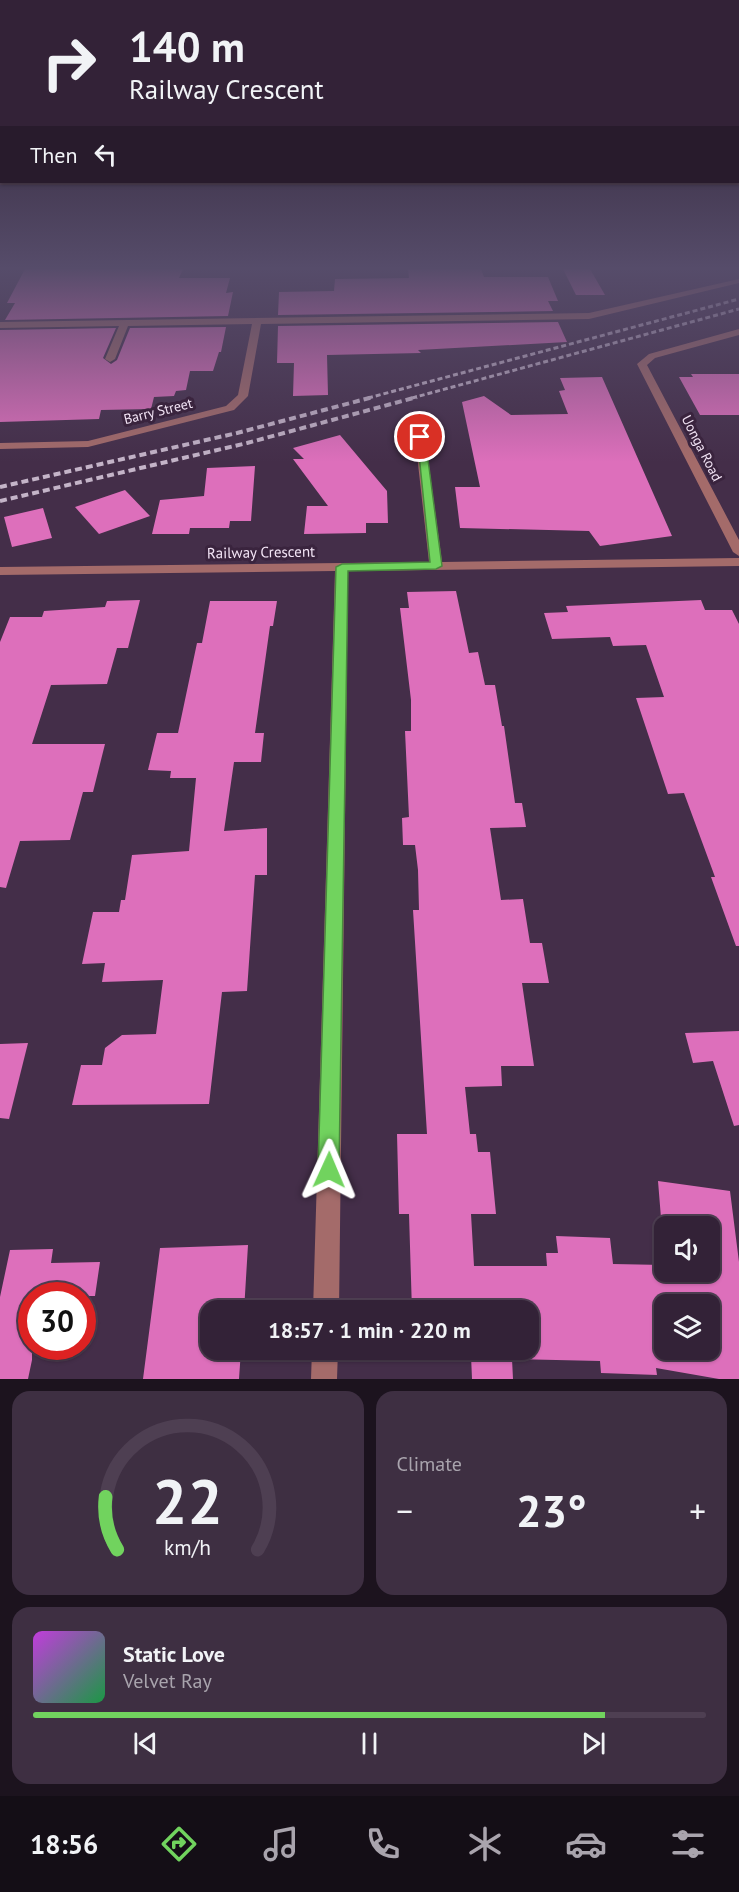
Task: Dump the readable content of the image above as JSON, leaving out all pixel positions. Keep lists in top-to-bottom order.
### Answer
{
  "streets": {
    "street": ["Barry Street", "Uonga Road", "Railway Crescent"]
  },
  "page": {
    "turn": ["140 m", "Railway Crescent"],
    "then": "Then",
    "limit": "30",
    "trip": "18:57 · 1 min · 220 m",
    "tile": "Climate",
    "heat": ["−", "23°", "+"],
    "song": ["Static Love", "Velvet Ray"],
    "tabs": "18:56",
    "gauge": ["22", "km/h"]
  }
}
